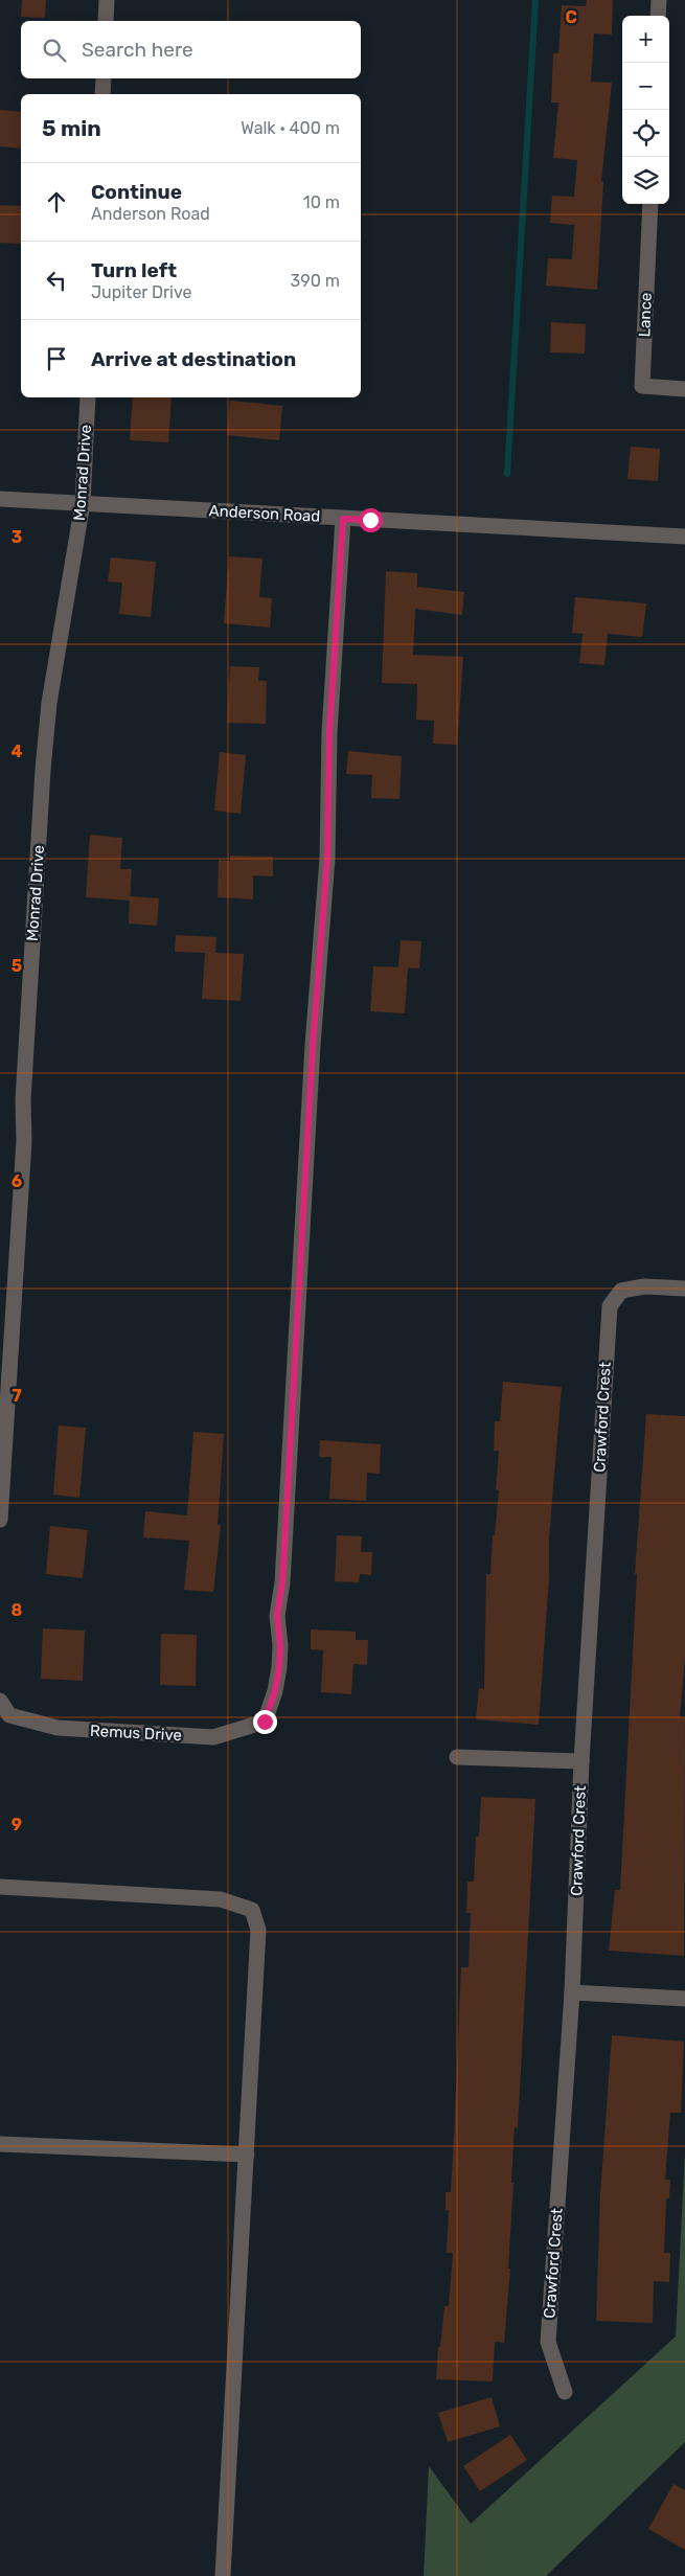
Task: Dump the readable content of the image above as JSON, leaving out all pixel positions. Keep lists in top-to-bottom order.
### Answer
{
  "streets": {
    "street": [
      "Lance",
      "Monrad Drive",
      "Anderson Road",
      "Crawford Crest",
      "Remus Drive"
    ]
  },
  "crossings": [
    ["Monrad Drive", "Anderson Road"],
    ["Anderson Road", "Remus Drive"]
  ],
  "page": {
    "map_buttons": ["+", "−"],
    "search": "Search here",
    "heading": ["5 min", "Walk · 400 m"],
    "list": [
      ["Continue", "Anderson Road", "10 m"],
      ["Turn left", "Jupiter Drive", "390 m"],
      "Arrive at destination"
    ]
  },
  "grid": {
    "columns": ["C"],
    "rows": [
      "3",
      "4",
      "5",
      "6",
      "7",
      "8",
      "9"
    ]
  }
}
